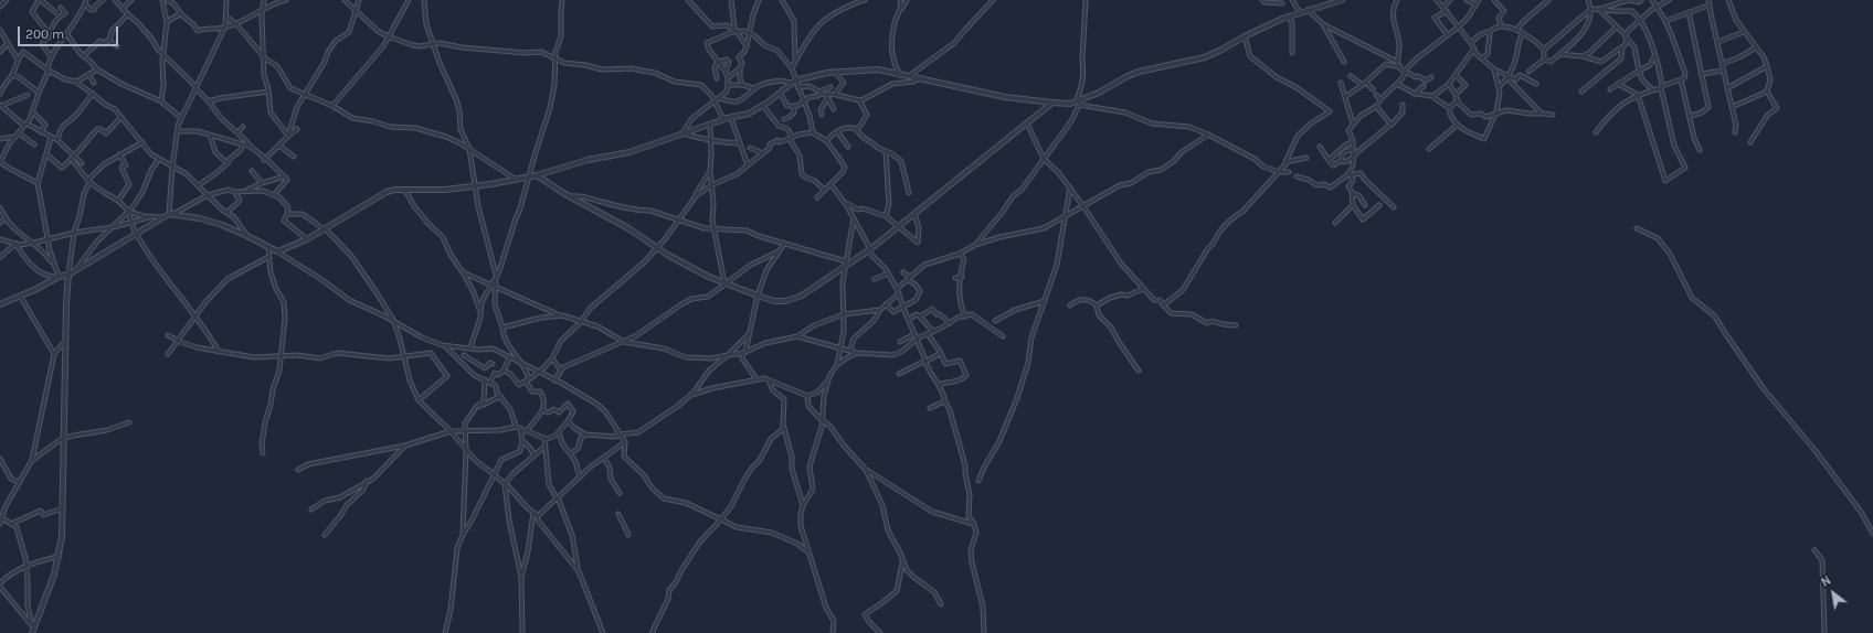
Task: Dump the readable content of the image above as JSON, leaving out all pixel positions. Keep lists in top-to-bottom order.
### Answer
{
  "scale_bar": "200 m",
  "north": "top left"
}
